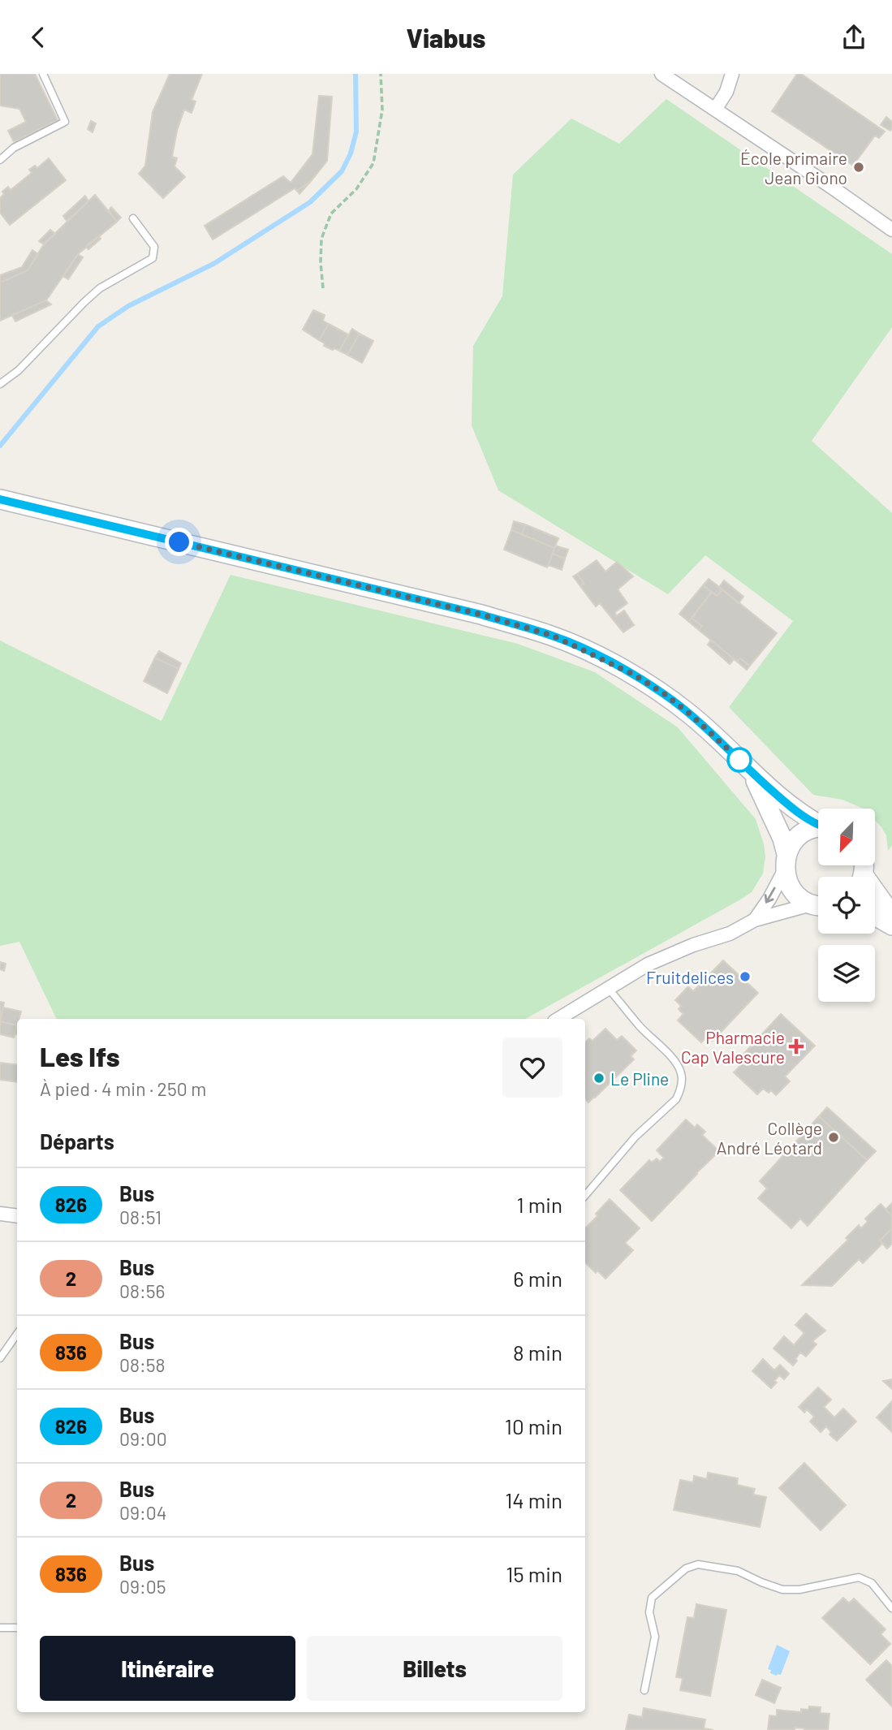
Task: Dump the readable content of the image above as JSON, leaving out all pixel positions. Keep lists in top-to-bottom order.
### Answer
{
  "places": {
    "other": [
      "École primaire Jean Giono",
      "Fruitdelices",
      "Le Pline",
      "Collège André Léotard"
    ],
    "health": ["Pharmacie Cap Valescure"]
  },
  "lines": ["bus line 826"],
  "north": "bottom left",
  "page": {
    "header": "Viabus",
    "heading": [
      ["Les Ifs", "À pied · 4 min · 250 m"],
      "Départs"
    ],
    "list": [
      {
        "mark": "826",
        "name": "Bus",
        "note": "08:51",
        "value": "1 min"
      },
      {
        "mark": "2",
        "name": "Bus",
        "note": "08:56",
        "value": "6 min"
      },
      {
        "mark": "836",
        "name": "Bus",
        "note": "08:58",
        "value": "8 min"
      },
      {
        "mark": "826",
        "name": "Bus",
        "note": "09:00",
        "value": "10 min"
      },
      {
        "mark": "2",
        "name": "Bus",
        "note": "09:04",
        "value": "14 min"
      },
      {
        "mark": "836",
        "name": "Bus",
        "note": "09:05",
        "value": "15 min"
      }
    ],
    "buttons": ["Itinéraire", "Billets"]
  }
}
